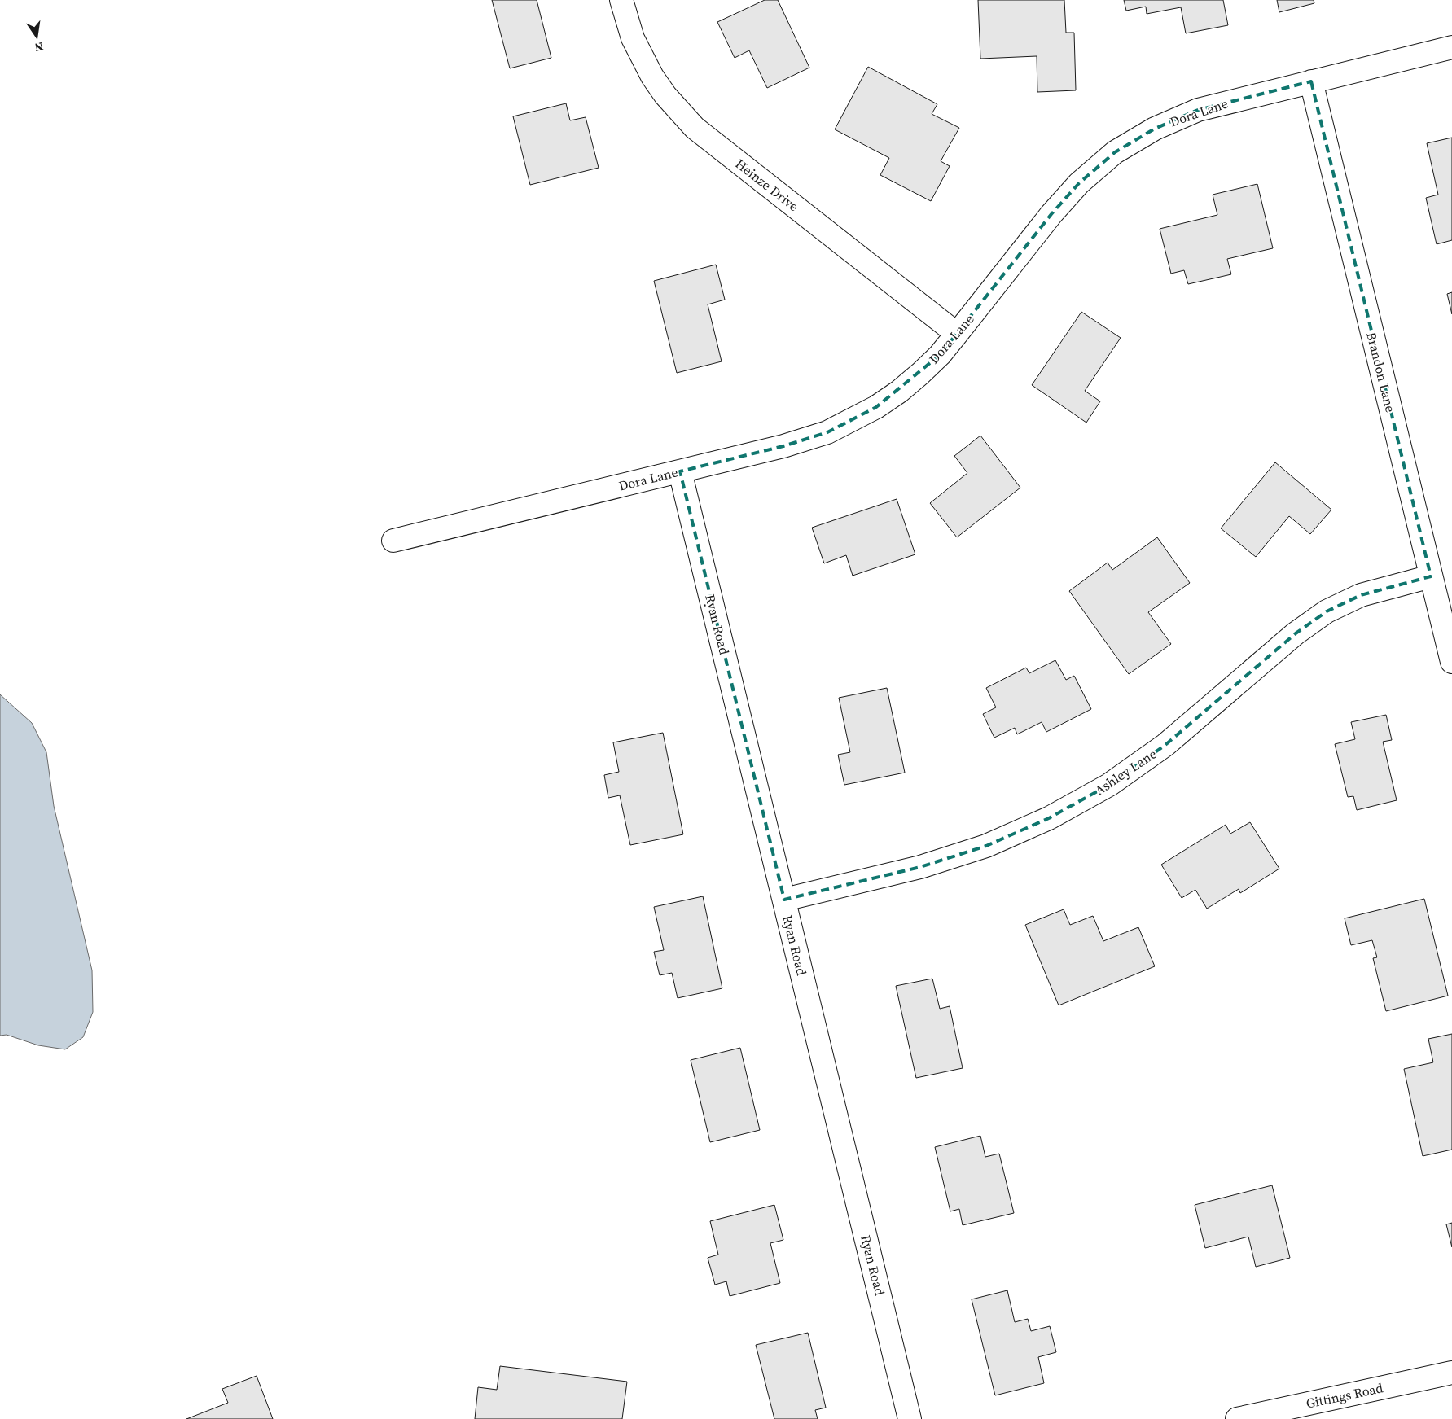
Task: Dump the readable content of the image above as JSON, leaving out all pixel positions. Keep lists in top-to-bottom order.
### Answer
{
  "streets": {
    "street": [
      "Dora Lane",
      "Heinze Drive",
      "Brandon Lane",
      "Ryan Road",
      "Ashley Lane",
      "Gittings Road"
    ]
  },
  "crossings": [
    ["Dora Lane", "Heinze Drive"],
    ["Dora Lane", "Brandon Lane"],
    ["Dora Lane", "Ryan Road"],
    ["Brandon Lane", "Ashley Lane"],
    ["Ryan Road", "Ashley Lane"]
  ],
  "north": "bottom"
}
